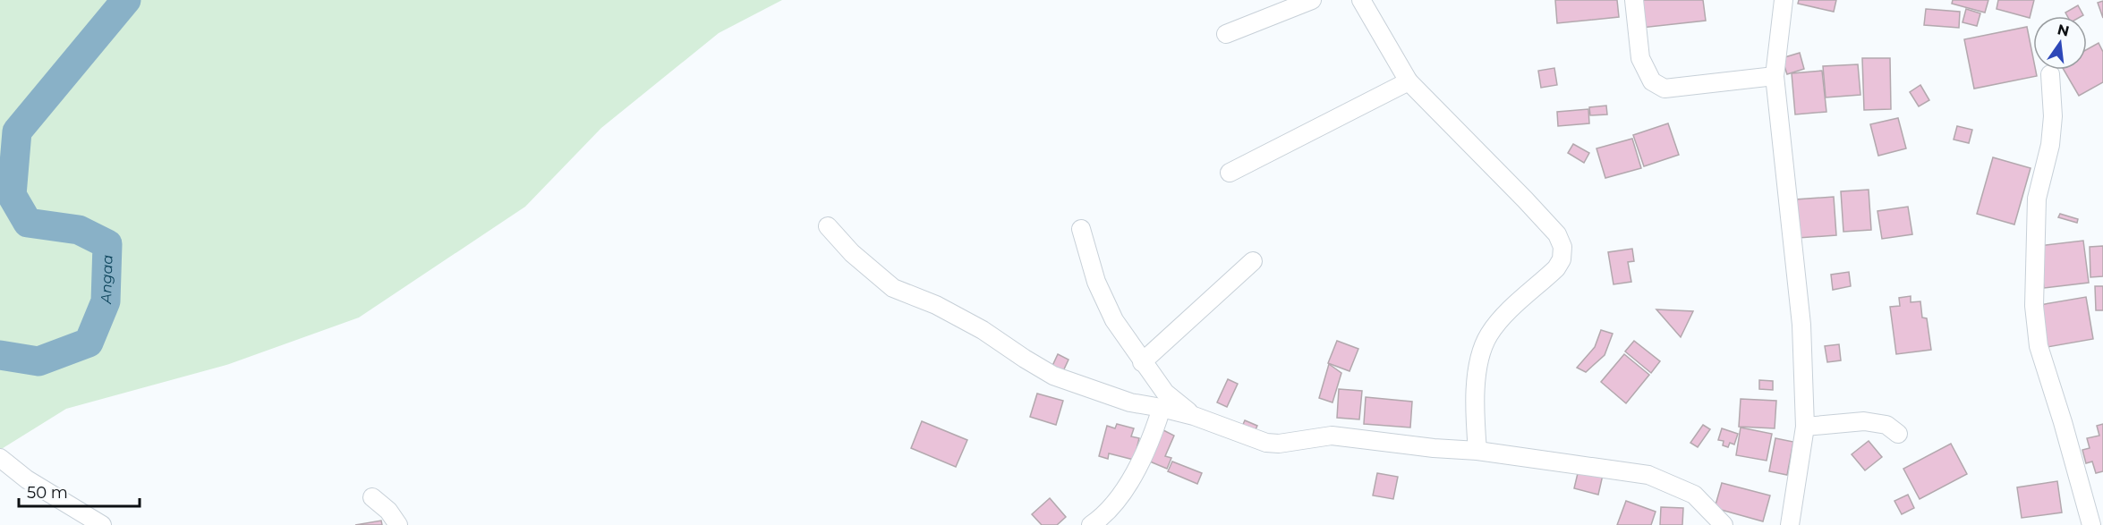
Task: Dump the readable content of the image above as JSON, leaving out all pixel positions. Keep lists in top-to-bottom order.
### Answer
{
  "water": ["Angaa"],
  "scale_bar": "50 m",
  "north": "top"
}
